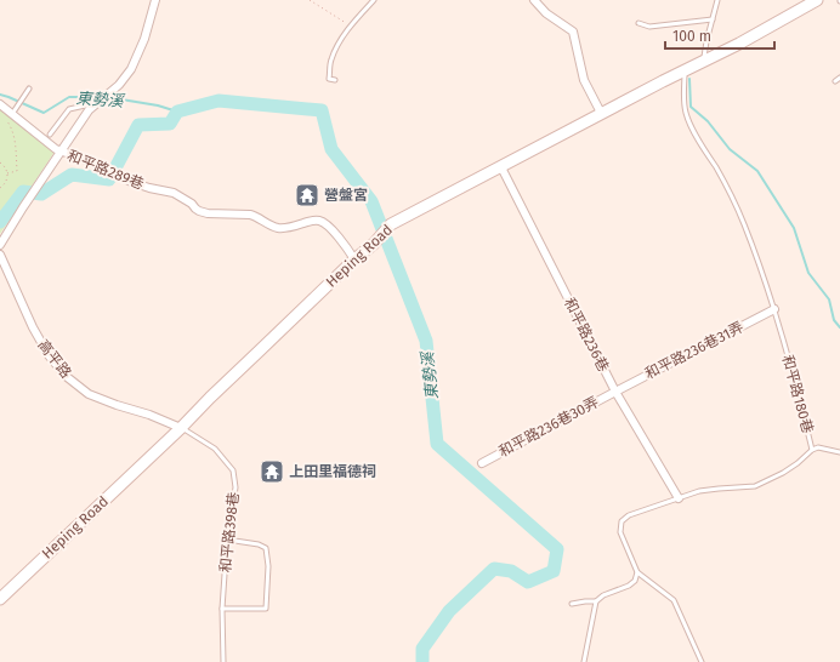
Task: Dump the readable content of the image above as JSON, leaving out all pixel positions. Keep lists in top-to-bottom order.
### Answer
{
  "streets": {
    "street": [
      "和平路289巷",
      "Heping Road",
      "和平路236巷",
      "和平路236巷31弄",
      "高平路",
      "和平路236巷30弄"
    ],
    "lane": ["和平路180巷", "和平路398巷"]
  },
  "crossings": [
    ["和平路289巷", "Heping Road"],
    ["Heping Road", "和平路236巷"],
    ["Heping Road", "高平路"],
    ["Heping Road", "和平路180巷"],
    ["Heping Road", "和平路398巷"],
    ["和平路236巷", "和平路236巷31弄"],
    ["和平路236巷", "和平路180巷"],
    ["和平路236巷", "和平路236巷30弄"],
    ["和平路236巷31弄", "和平路180巷"],
    ["和平路236巷31弄", "和平路236巷30弄"],
    ["高平路", "和平路398巷"]
  ],
  "water": ["東勢溪"],
  "places": {
    "temple": ["營盤宮", "上田里福德祠"]
  },
  "scale_bar": "100 m"
}
